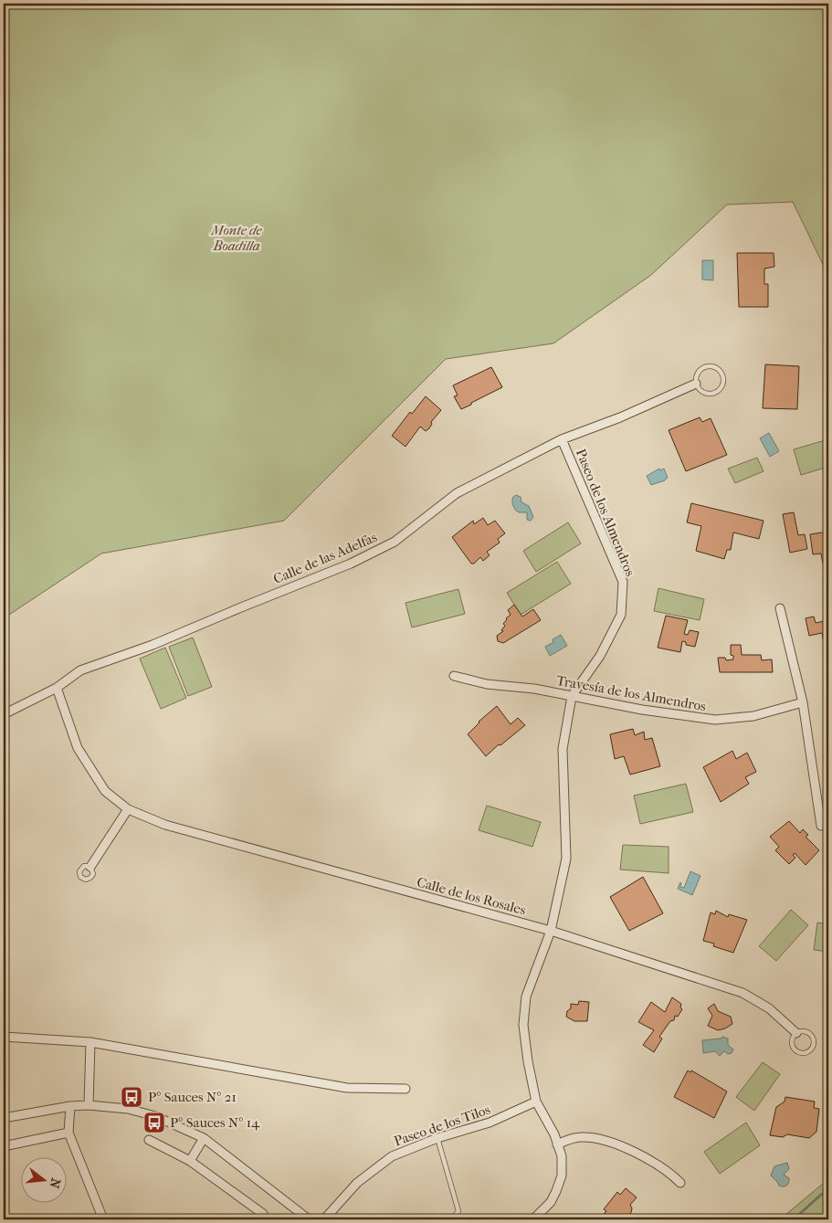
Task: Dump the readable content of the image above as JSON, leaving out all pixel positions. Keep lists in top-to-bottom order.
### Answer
{
  "streets": {
    "street": [
      "Paseo de los Almendros",
      "Calle de las Adelfas",
      "Travesía de los Almendros",
      "Calle de los Rosales",
      "Paseo de los Tilos"
    ]
  },
  "crossings": [
    ["Paseo de los Almendros", "Calle de las Adelfas"],
    ["Paseo de los Almendros", "Travesía de los Almendros"],
    ["Paseo de los Almendros", "Calle de los Rosales"],
    ["Paseo de los Almendros", "Paseo de los Tilos"],
    ["Calle de las Adelfas", "Calle de los Rosales"]
  ],
  "parks": ["Monte de Boadilla"],
  "places": {
    "bus stop": ["Pº Sauces Nº 21", "Pº Sauces Nº 14"]
  },
  "north": "right"
}
